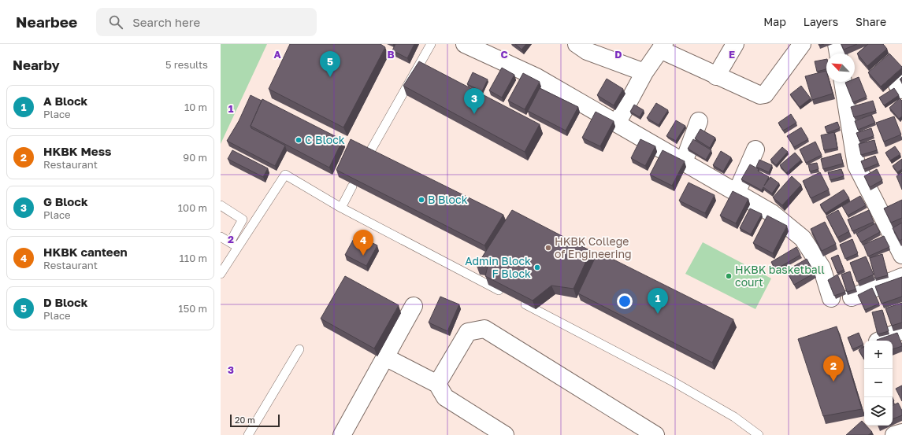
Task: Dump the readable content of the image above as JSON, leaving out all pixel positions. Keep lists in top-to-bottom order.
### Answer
{
  "places": [
    "C Block",
    "B Block",
    "HKBK College of Engineering",
    "Admin Block F Block",
    "HKBK basketball court"
  ],
  "scale_bar": "20 m",
  "north": "top left",
  "page": {
    "header": "Nearbee",
    "search": "Search here",
    "nav": ["Map", "Layers", "Share"],
    "heading": ["Nearby", "5 results"],
    "pins": [
      "5",
      "3",
      "4",
      "1",
      "2"
    ],
    "list": [
      {
        "mark": "1",
        "name": "A Block",
        "note": "Place",
        "value": "10 m"
      },
      {
        "mark": "2",
        "name": "HKBK Mess",
        "note": "Restaurant",
        "value": "90 m"
      },
      {
        "mark": "3",
        "name": "G Block",
        "note": "Place",
        "value": "100 m"
      },
      {
        "mark": "4",
        "name": "HKBK canteen",
        "note": "Restaurant",
        "value": "110 m"
      },
      {
        "mark": "5",
        "name": "D Block",
        "note": "Place",
        "value": "150 m"
      }
    ],
    "map_buttons": ["+", "−"],
    "scale": "20 m"
  },
  "grid": {
    "columns": [
      "A",
      "B",
      "C",
      "D",
      "E"
    ],
    "rows": ["1", "2", "3"]
  }
}
